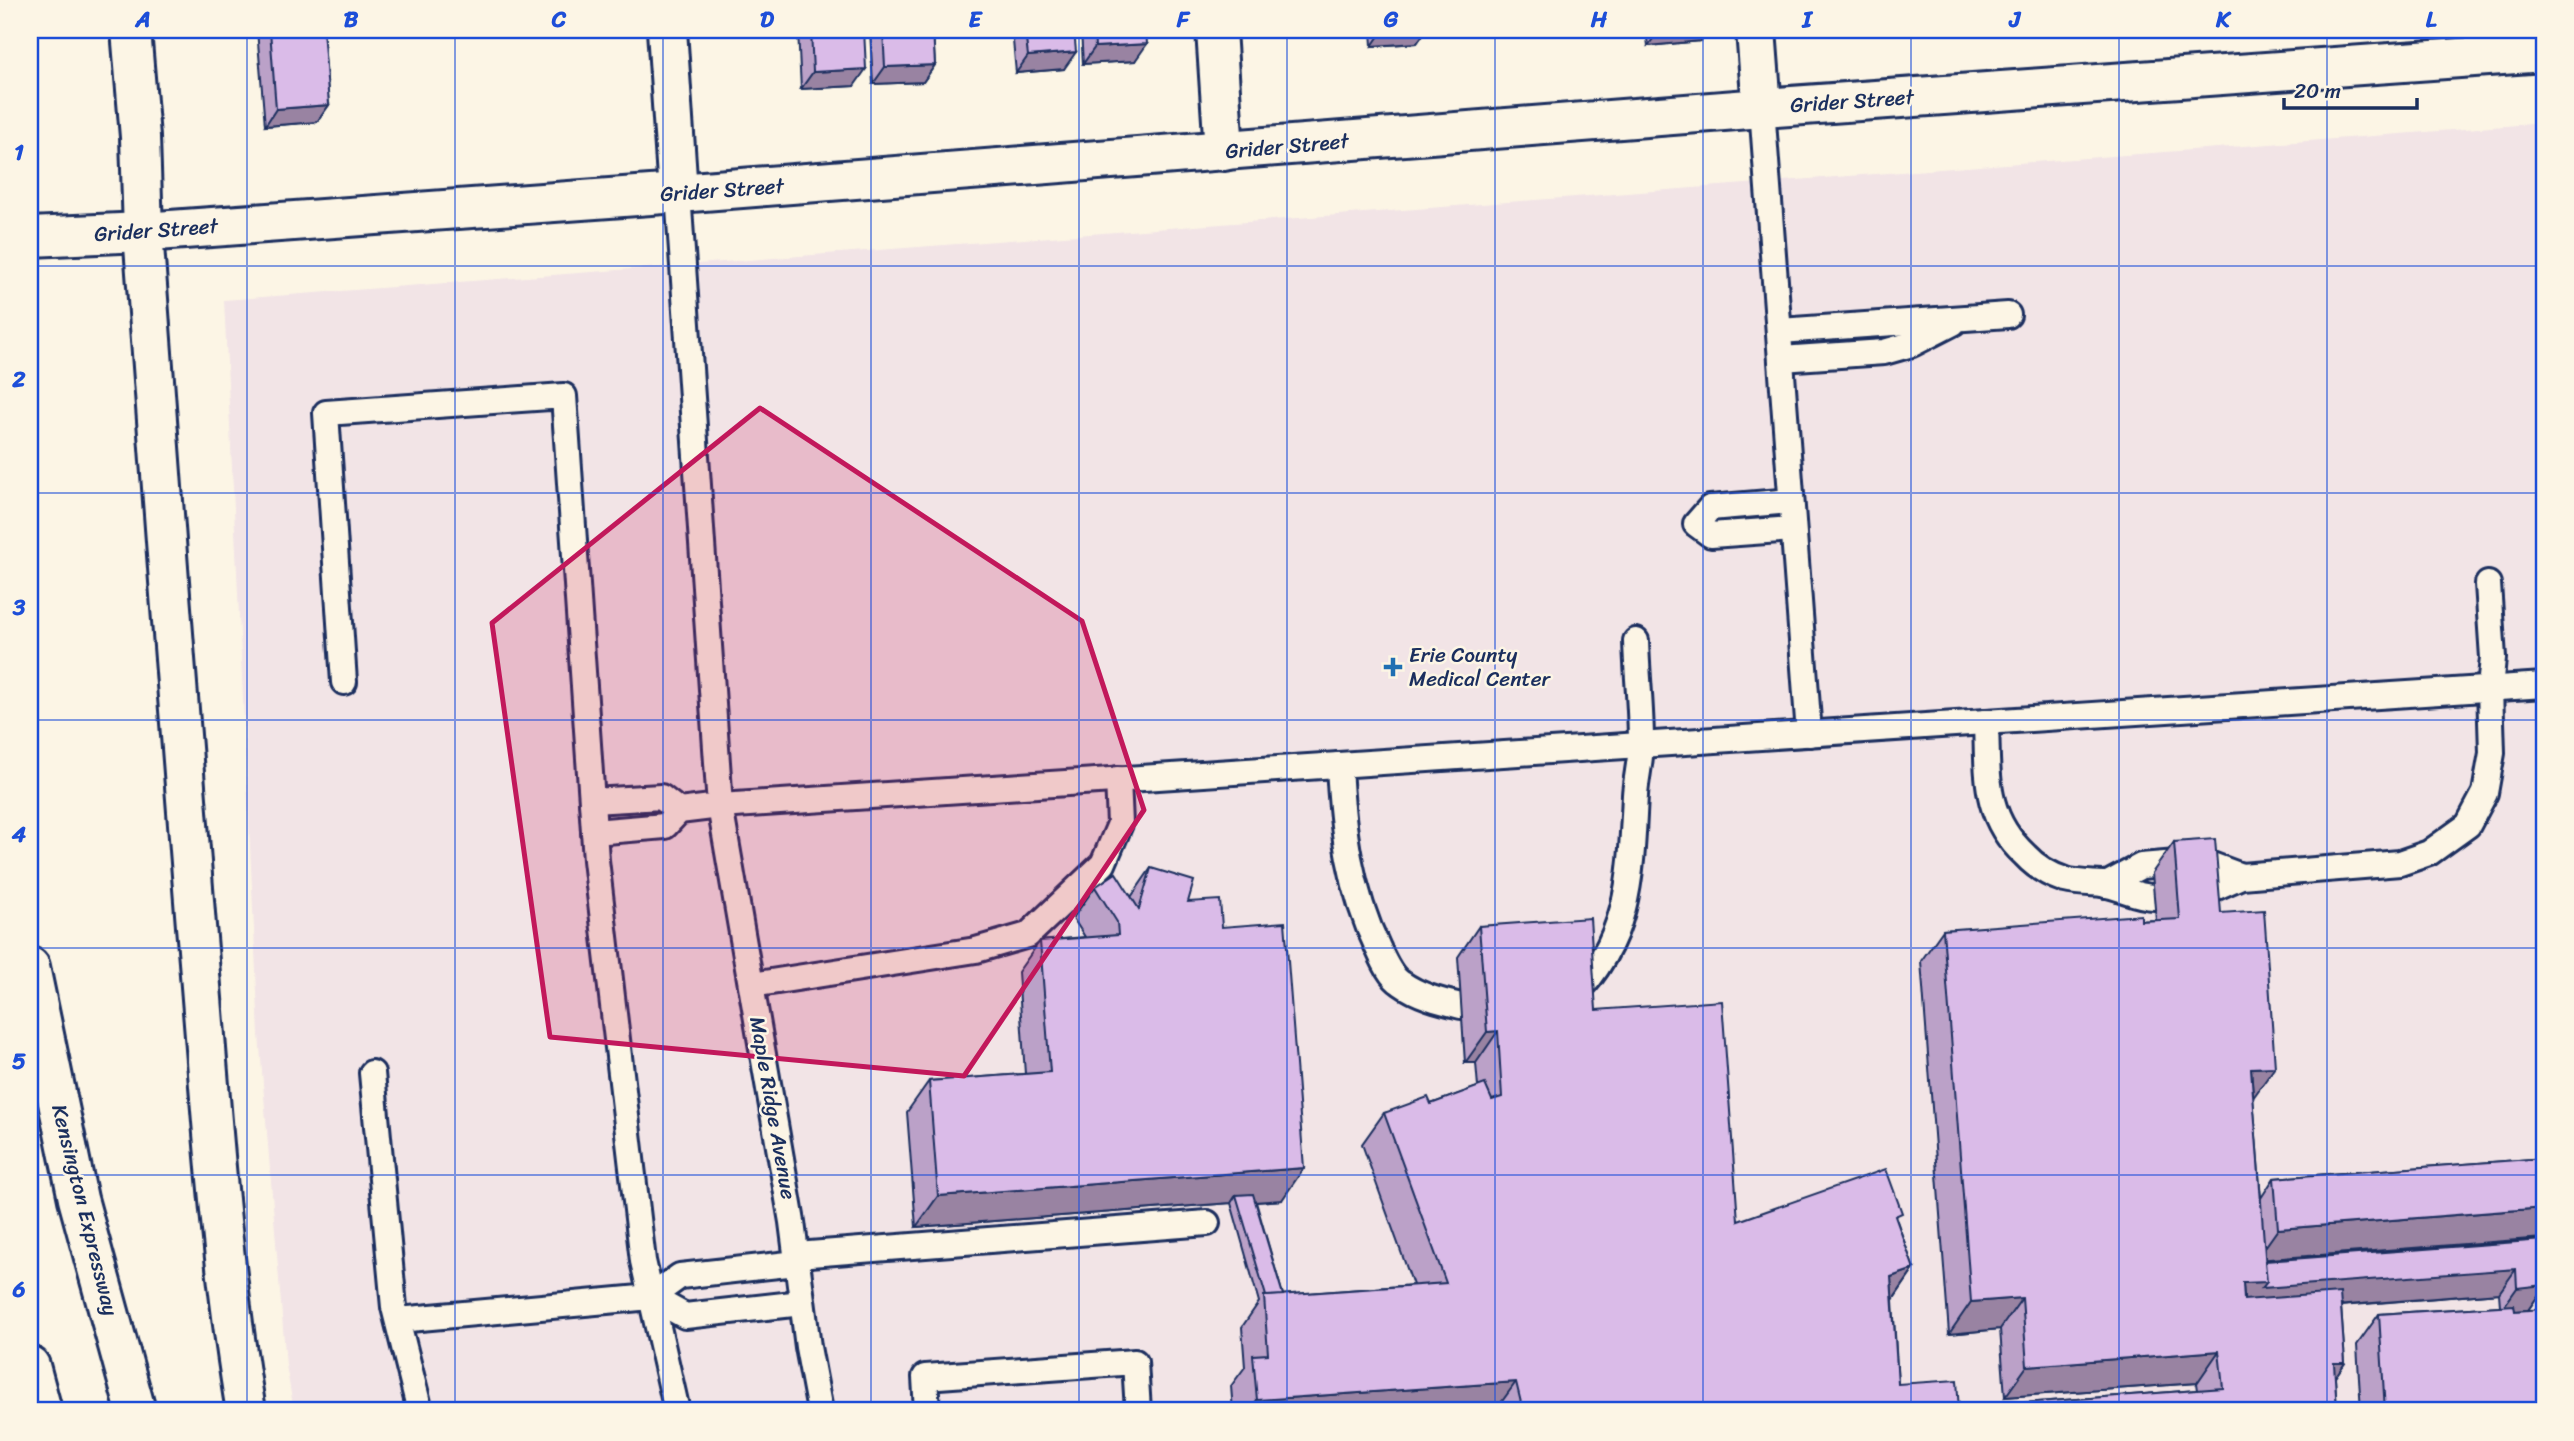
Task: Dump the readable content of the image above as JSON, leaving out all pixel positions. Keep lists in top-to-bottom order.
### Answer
{
  "streets": {
    "main road": ["Grider Street", "Kensington Expressway"],
    "lane": ["Maple Ridge Avenue"]
  },
  "crossings": [
    ["Grider Street", "Maple Ridge Avenue"]
  ],
  "places": {
    "health": ["Erie County Medical Center"]
  },
  "scale_bar": "20 m",
  "grid": {
    "columns": [
      "A",
      "B",
      "C",
      "D",
      "E",
      "F",
      "G",
      "H",
      "I",
      "J",
      "K",
      "L"
    ],
    "rows": [
      "1",
      "2",
      "3",
      "4",
      "5",
      "6"
    ]
  }
}
